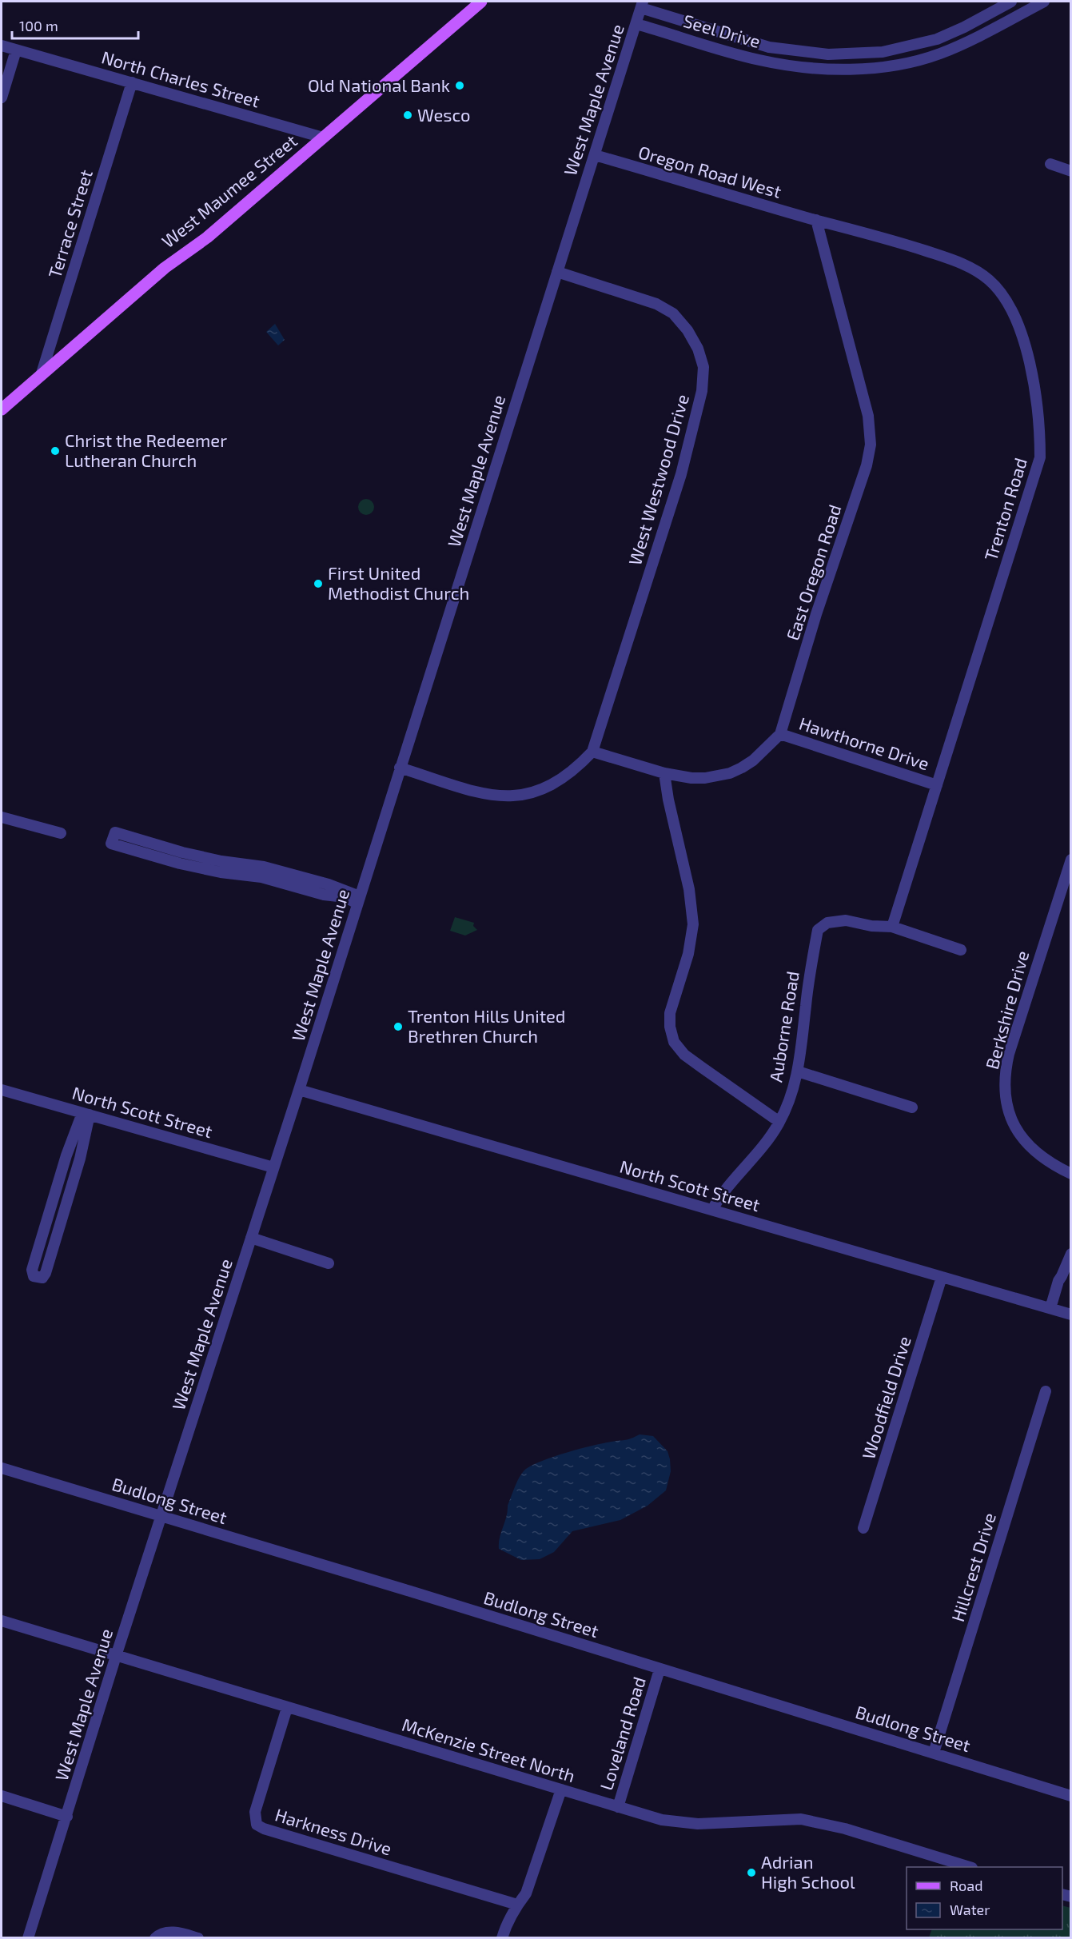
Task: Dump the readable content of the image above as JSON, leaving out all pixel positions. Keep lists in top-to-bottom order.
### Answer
{
  "streets": {
    "main road": ["West Maumee Street"],
    "street": [
      "Seel Drive",
      "North Charles Street",
      "West Maple Avenue",
      "Oregon Road West",
      "Terrace Street",
      "West Westwood Drive",
      "Trenton Road",
      "East Oregon Road",
      "Hawthorne Drive",
      "Berkshire Drive",
      "Auborne Road",
      "North Scott Street",
      "Woodfield Drive",
      "Budlong Street",
      "Hillcrest Drive",
      "Loveland Road",
      "McKenzie Street North",
      "Harkness Drive"
    ]
  },
  "crossings": [
    ["Seel Drive", "West Maple Avenue"],
    ["North Charles Street", "West Maumee Street"],
    ["North Charles Street", "Terrace Street"],
    ["West Maple Avenue", "Oregon Road West"],
    ["West Maple Avenue", "West Westwood Drive"],
    ["West Maple Avenue", "North Scott Street"],
    ["West Maple Avenue", "Budlong Street"],
    ["West Maple Avenue", "McKenzie Street North"],
    ["Oregon Road West", "Trenton Road"],
    ["Oregon Road West", "East Oregon Road"],
    ["West Maumee Street", "Terrace Street"],
    ["West Westwood Drive", "East Oregon Road"],
    ["Trenton Road", "East Oregon Road"],
    ["Trenton Road", "Hawthorne Drive"],
    ["Trenton Road", "Auborne Road"],
    ["East Oregon Road", "Hawthorne Drive"],
    ["Auborne Road", "North Scott Street"],
    ["North Scott Street", "Woodfield Drive"],
    ["Budlong Street", "Hillcrest Drive"],
    ["Budlong Street", "Loveland Road"],
    ["Loveland Road", "McKenzie Street North"],
    ["McKenzie Street North", "Harkness Drive"]
  ],
  "places": [
    "Old National Bank",
    "Wesco",
    "Christ the Redeemer Lutheran Church",
    "First United Methodist Church",
    "Trenton Hills United Brethren Church",
    "Adrian High School"
  ],
  "legend": ["Road", "Water"],
  "scale_bar": "100 m"
}
